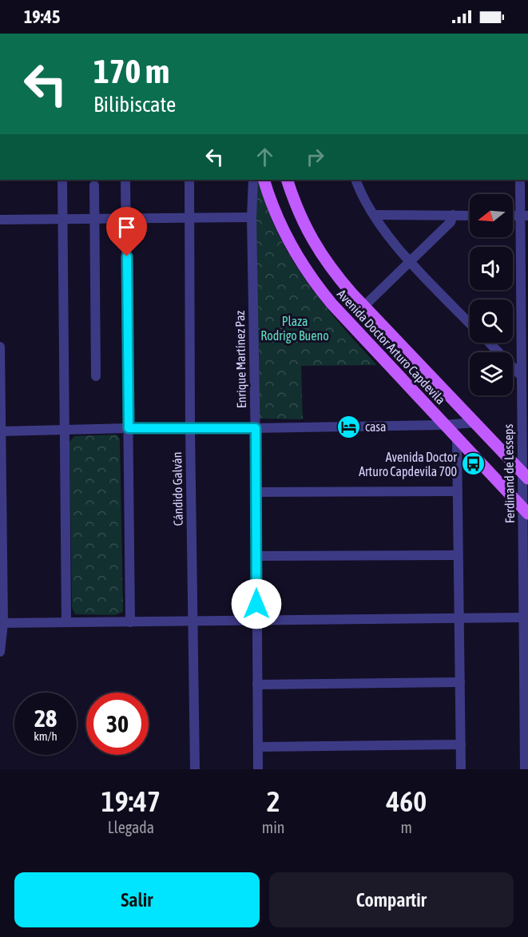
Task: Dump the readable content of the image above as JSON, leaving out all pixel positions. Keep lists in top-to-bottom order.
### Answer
{
  "streets": {
    "main road": ["Avenida Doctor Arturo Capdevila"],
    "street": ["Enrique Martínez Paz", "Ferdinand de Lesseps", "Cándido Galván"]
  },
  "crossings": [
    ["Avenida Doctor Arturo Capdevila", "Ferdinand de Lesseps"]
  ],
  "parks": ["Plaza Rodrigo Bueno"],
  "places": {
    "hotel": ["casa"],
    "bus stop": ["Avenida Doctor Arturo Capdevila 700"]
  },
  "north": "left",
  "page": {
    "status": "19:45",
    "turn": ["170 m", "Bilibiscate"],
    "speed": "28 km/h",
    "limit": "30",
    "eta": [
      "19:47",
      "Llegada",
      "2",
      "min",
      "460",
      "m"
    ],
    "buttons": ["Salir", "Compartir"]
  }
}
